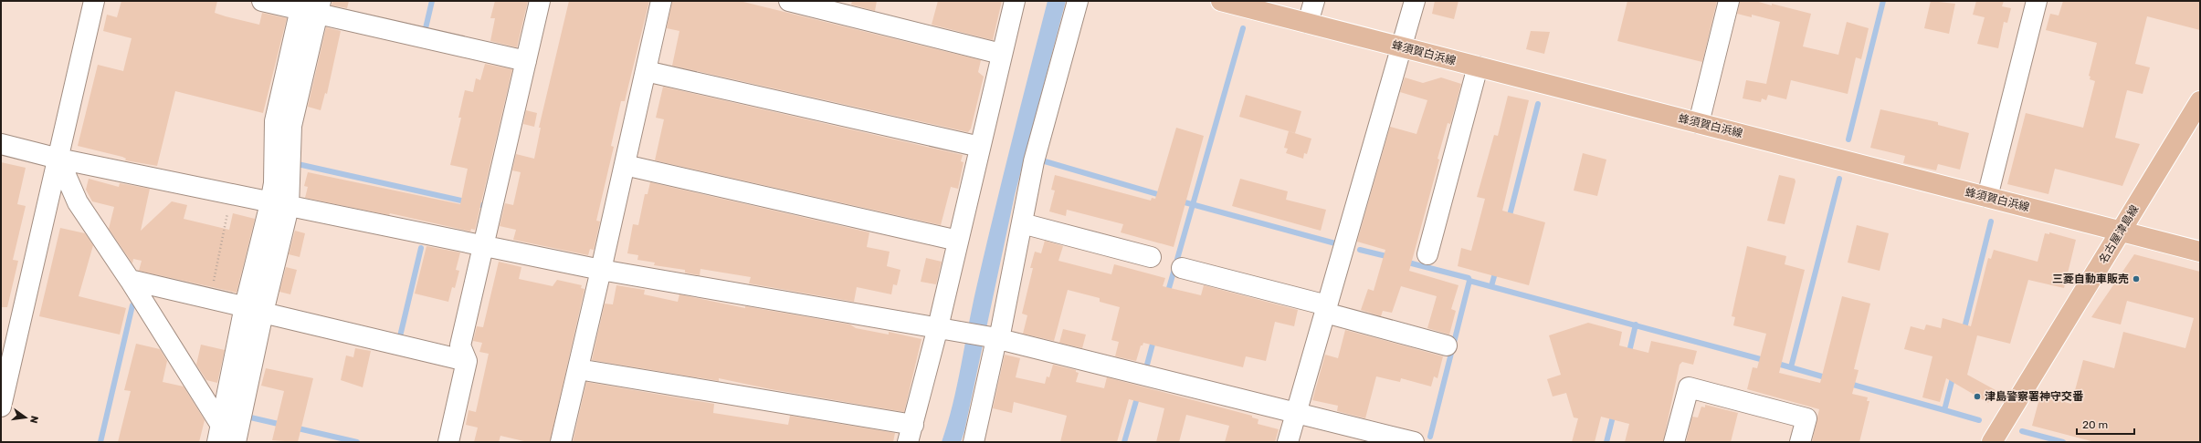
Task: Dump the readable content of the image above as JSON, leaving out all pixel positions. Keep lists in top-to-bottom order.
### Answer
{
  "streets": {
    "main road": ["蜂須賀白浜線", "名古屋津島線"]
  },
  "crossings": [
    ["蜂須賀白浜線", "名古屋津島線"]
  ],
  "places": ["三菱自動車販売", "津島警察署神守交番"],
  "scale_bar": "20 m",
  "north": "right"
}
